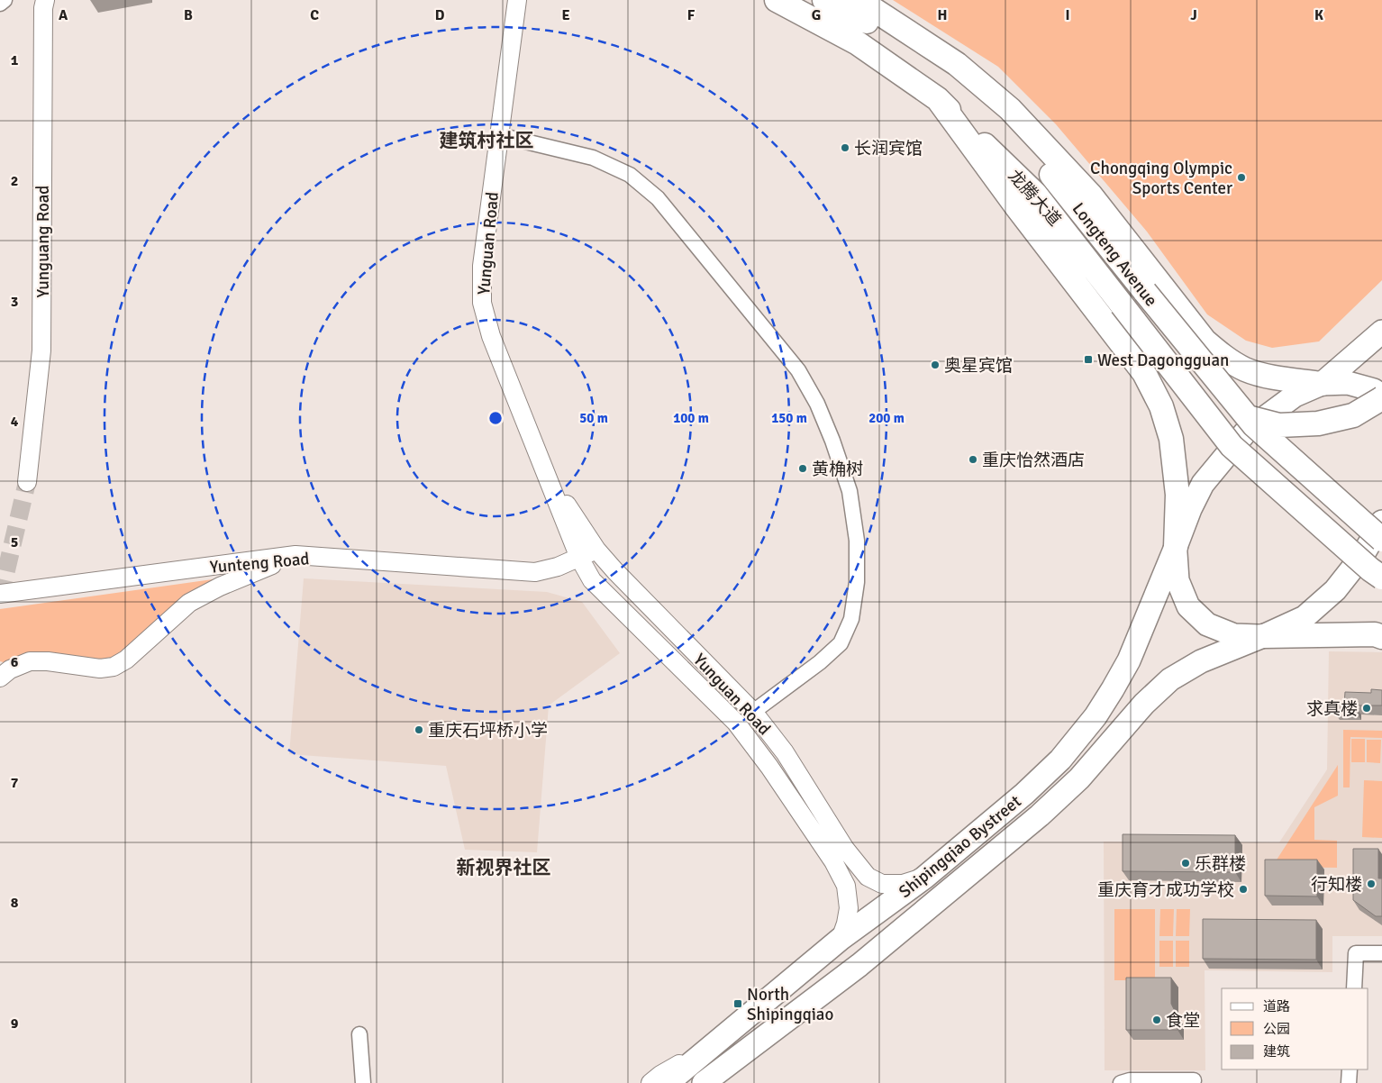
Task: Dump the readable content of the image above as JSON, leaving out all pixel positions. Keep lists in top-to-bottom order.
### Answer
{
  "streets": {
    "highway": ["龙腾大道", "Longteng Avenue"],
    "main road": ["Shipingqiao Bystreet"],
    "street": ["Yunguang Road", "Yunguan Road", "Yunteng Road"]
  },
  "crossings": [
    ["龙腾大道", "Longteng Avenue"],
    ["Yunguan Road", "Yunteng Road"],
    ["Yunguan Road", "Shipingqiao Bystreet"]
  ],
  "districts": ["建筑村社区", "新视界社区"],
  "places": {
    "other": [
      "长润宾馆",
      "Chongqing Olympic Sports Center",
      "奥星宾馆",
      "重庆怡然酒店",
      "黄桷树",
      "求真楼",
      "重庆石坪桥小学",
      "乐群楼",
      "行知楼",
      "重庆育才成功学校",
      "食堂"
    ],
    "transit": ["West Dagongguan", "North Shipingqiao"]
  },
  "legend": ["道路", "公园", "建筑"],
  "grid": {
    "columns": [
      "A",
      "B",
      "C",
      "D",
      "E",
      "F",
      "G",
      "H",
      "I",
      "J",
      "K"
    ],
    "rows": [
      "1",
      "2",
      "3",
      "4",
      "5",
      "6",
      "7",
      "8",
      "9"
    ]
  },
  "rings": [
    "50 m",
    "100 m",
    "150 m",
    "200 m"
  ]
}
